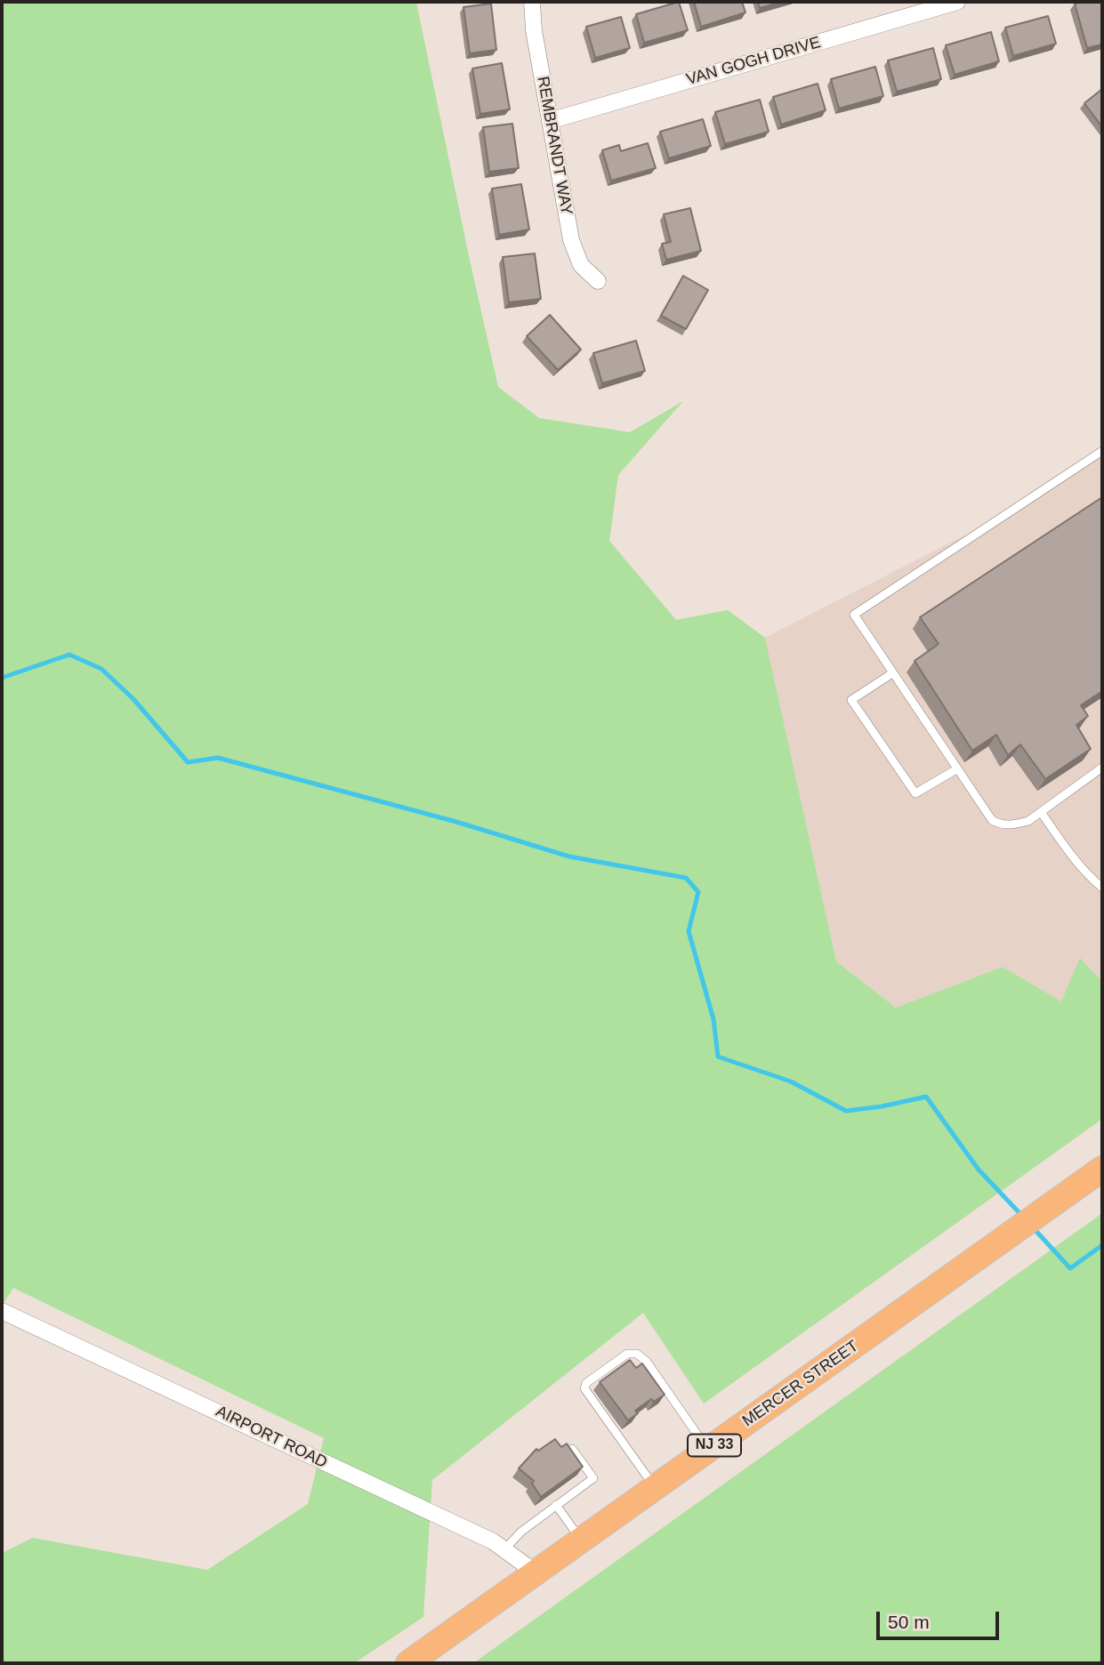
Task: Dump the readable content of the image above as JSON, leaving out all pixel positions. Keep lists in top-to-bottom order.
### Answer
{
  "streets": {
    "main road": ["MERCER STREET", "NJ 33"],
    "street": ["VAN GOGH DRIVE", "REMBRANDT WAY", "AIRPORT ROAD"]
  },
  "crossings": [
    ["VAN GOGH DRIVE", "REMBRANDT WAY"],
    ["MERCER STREET", "AIRPORT ROAD"]
  ],
  "scale_bar": "50 m"
}
